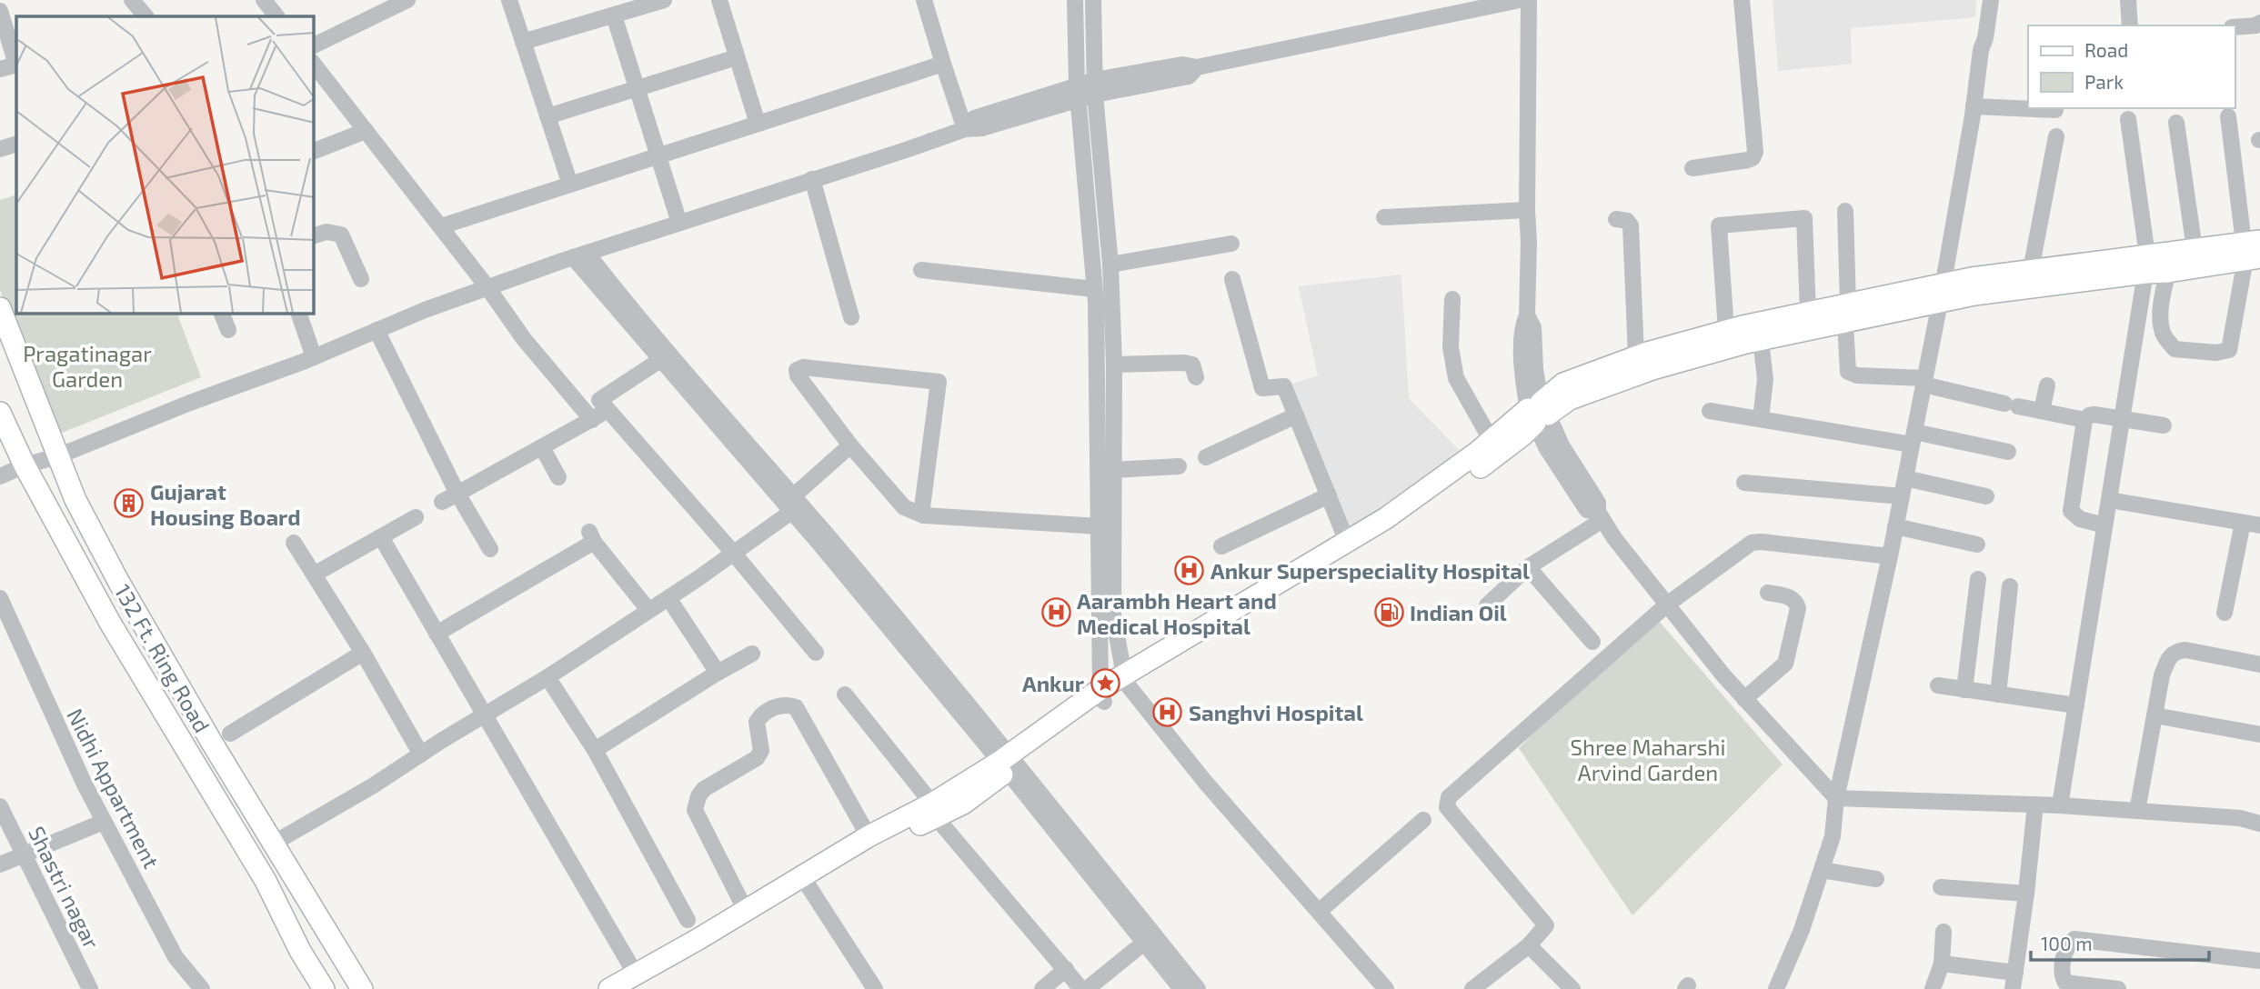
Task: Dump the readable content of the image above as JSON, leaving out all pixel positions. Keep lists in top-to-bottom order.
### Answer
{
  "streets": {
    "main road": ["132 Ft. Ring Road"],
    "street": ["Nidhi Appartment", "Shastri nagar"]
  },
  "parks": ["Pragatinagar Garden", "Shree Maharshi Arvind Garden"],
  "places": {
    "building": ["Gujarat Housing Board"],
    "hospital": ["Ankur Superspeciality Hospital", "Aarambh Heart and Medical Hospital", "Sanghvi Hospital"],
    "fuel station": ["Indian Oil"],
    "place": ["Ankur"]
  },
  "legend": ["Road", "Park"],
  "scale_bar": "100 m"
}
